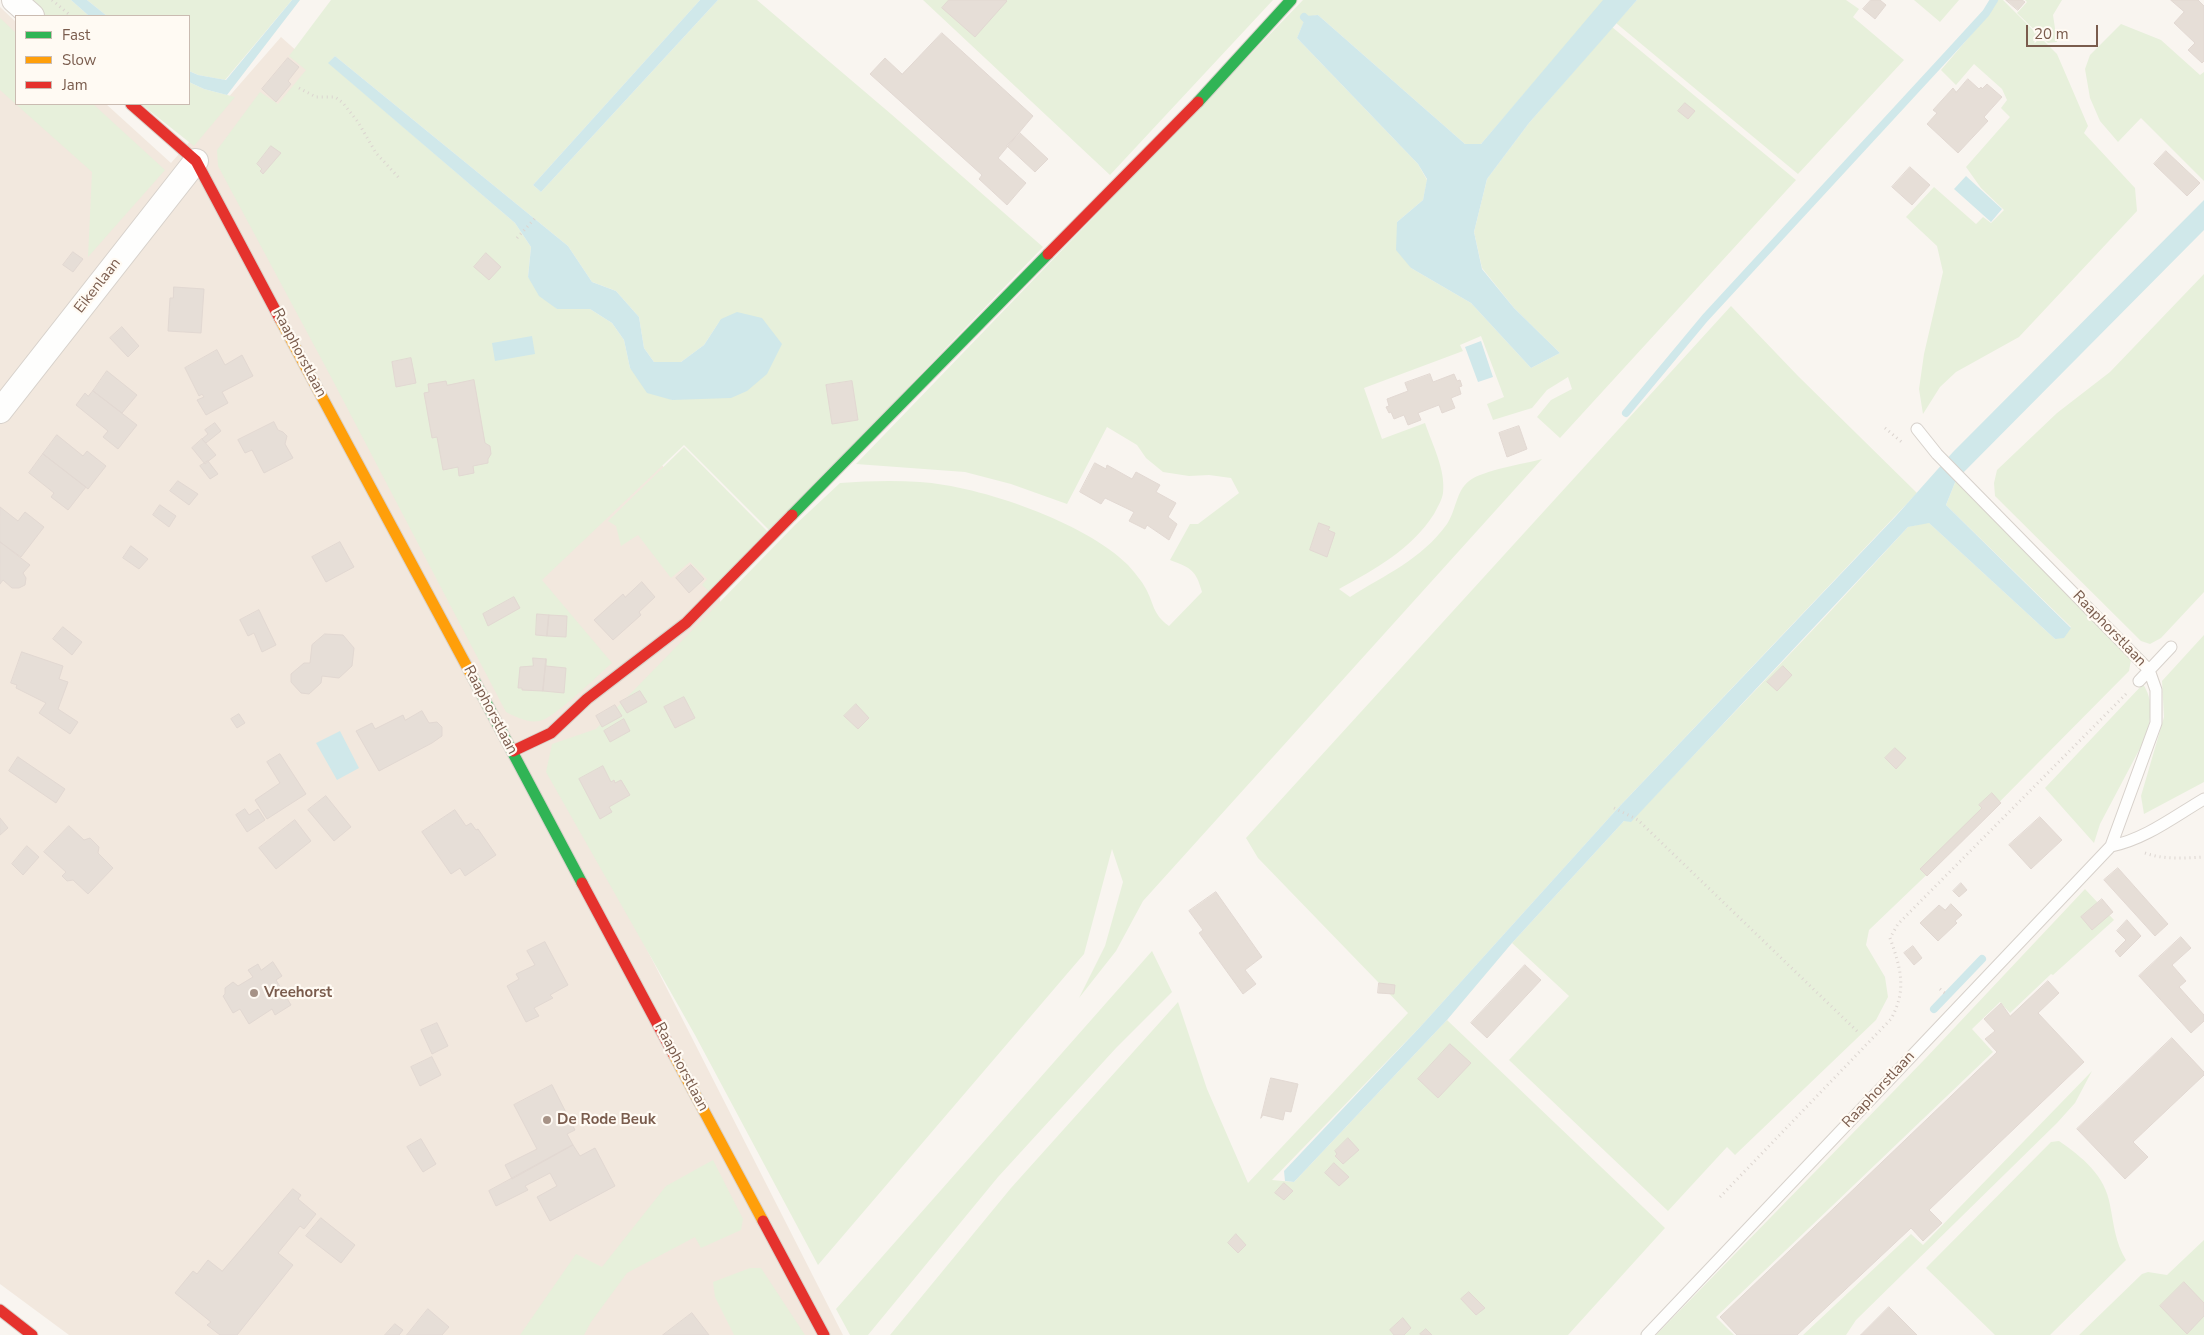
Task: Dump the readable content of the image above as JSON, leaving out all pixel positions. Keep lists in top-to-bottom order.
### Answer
{
  "streets": {
    "street": ["Eikenlaan", "Raaphorstlaan"]
  },
  "crossings": [
    ["Eikenlaan", "Raaphorstlaan"]
  ],
  "places": ["Vreehorst", "De Rode Beuk"],
  "legend": ["Fast", "Slow", "Jam"],
  "scale_bar": "20 m"
}
